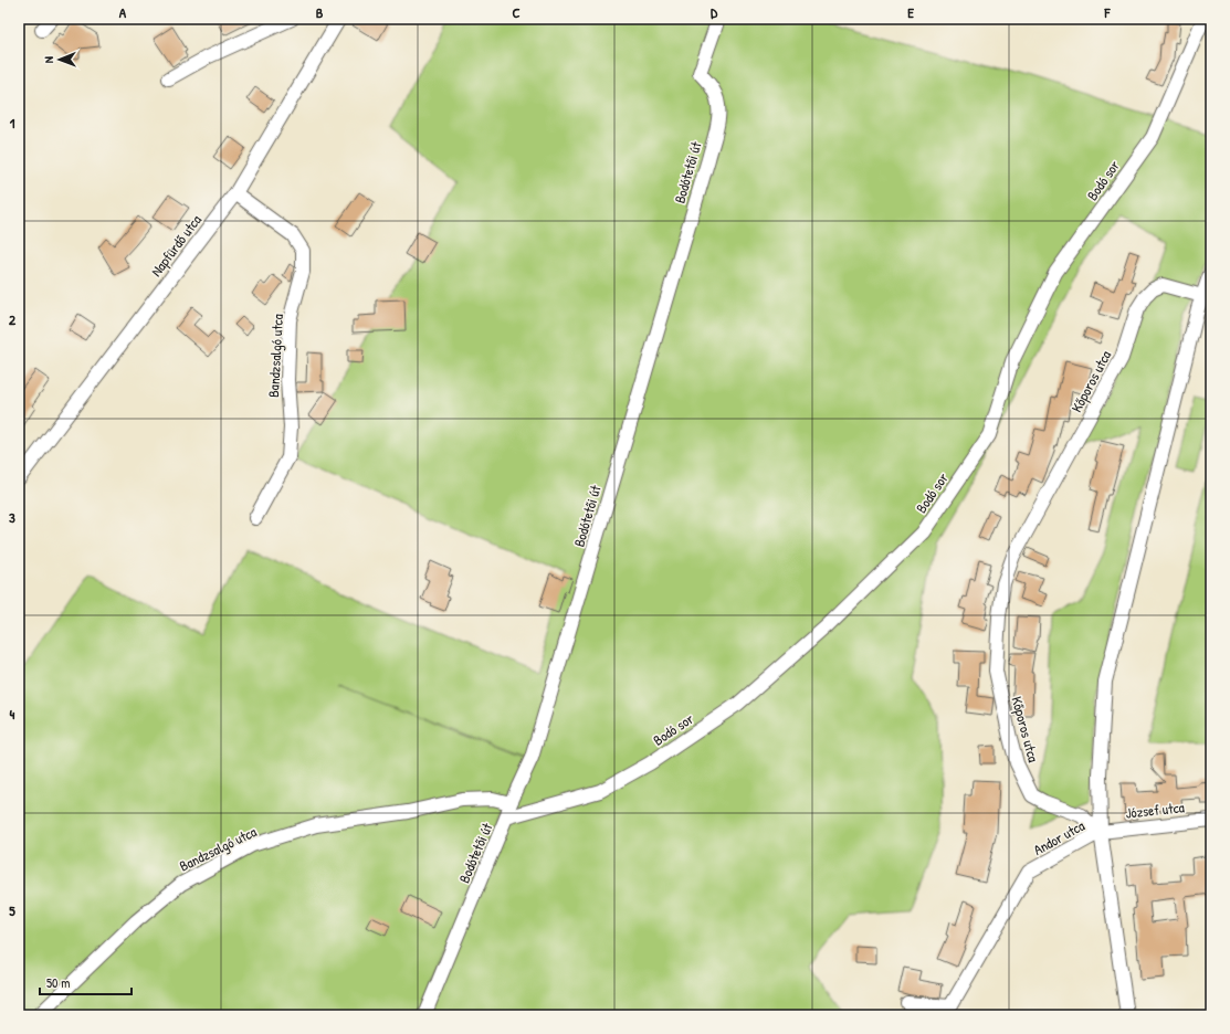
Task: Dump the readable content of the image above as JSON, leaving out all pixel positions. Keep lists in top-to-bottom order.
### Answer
{
  "streets": {
    "street": [
      "Bodótetői út",
      "Bodó sor",
      "Napfürdő utca",
      "Bandzsalgó utca",
      "Kőporos utca",
      "József utca",
      "Andor utca"
    ]
  },
  "crossings": [
    ["Bodótetői út", "Bodó sor"],
    ["Bodótetői út", "Bandzsalgó utca"],
    ["Napfürdő utca", "Bandzsalgó utca"],
    ["Kőporos utca", "József utca"],
    ["Kőporos utca", "Andor utca"],
    ["József utca", "Andor utca"]
  ],
  "scale_bar": "50 m",
  "north": "left",
  "grid": {
    "columns": [
      "A",
      "B",
      "C",
      "D",
      "E",
      "F"
    ],
    "rows": [
      "1",
      "2",
      "3",
      "4",
      "5"
    ]
  }
}
